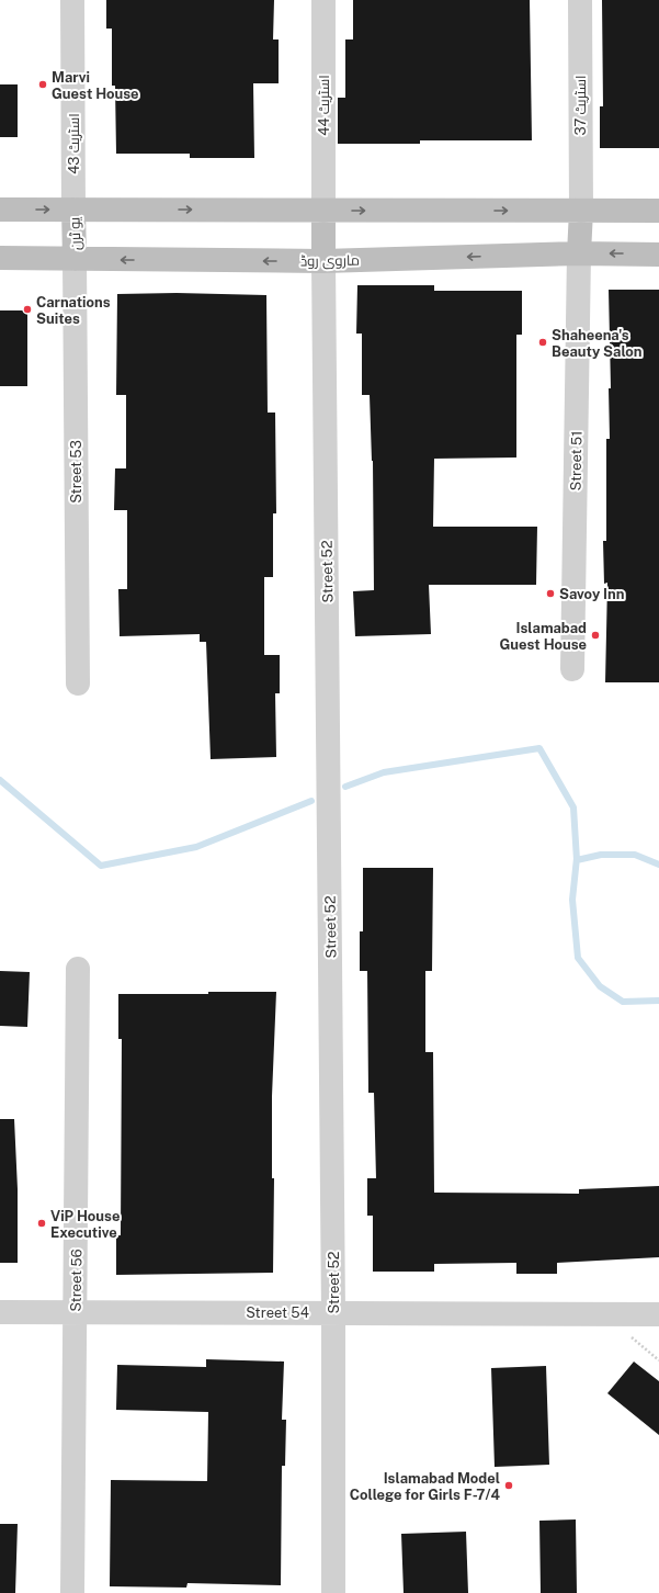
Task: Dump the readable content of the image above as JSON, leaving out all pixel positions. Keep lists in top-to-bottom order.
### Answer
{
  "streets": {
    "street": [
      "اسٹریٹ 44",
      "اسٹریٹ 37",
      "اسٹریٹ 43",
      "یو ٹرن",
      "ماروی روڈ",
      "Street 51",
      "Street 53",
      "Street 52",
      "Street 56",
      "Street 54"
    ]
  },
  "crossings": [
    ["اسٹریٹ 43", "یو ٹرن"],
    ["یو ٹرن", "ماروی روڈ"],
    ["یو ٹرن", "Street 53"],
    ["ماروی روڈ", "Street 51"],
    ["ماروی روڈ", "Street 53"],
    ["ماروی روڈ", "Street 52"],
    ["Street 52", "Street 54"],
    ["Street 56", "Street 54"]
  ],
  "places": [
    "Marvi Guest House",
    "Carnations Suites",
    "Shaheena's Beauty Salon",
    "Savoy Inn",
    "Islamabad Guest House",
    "ViP House Executive",
    "Islamabad Model College for Girls F-7/4"
  ]
}
